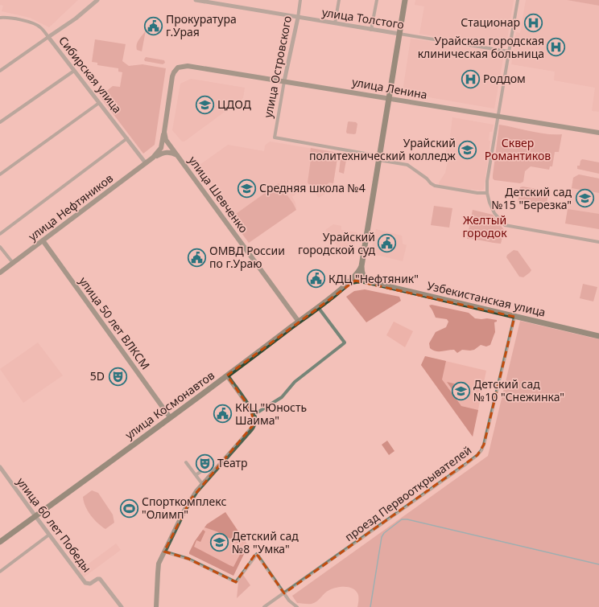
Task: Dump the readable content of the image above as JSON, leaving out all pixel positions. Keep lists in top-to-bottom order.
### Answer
{
  "streets": {
    "main road": [
      "улица Ленина",
      "улица Шевченко",
      "улица Нефтяников",
      "Узбекистанская улица",
      "улица 50 лет ВЛКСМ",
      "улица Космонавтов"
    ],
    "street": [
      "улица Толстого",
      "улица Островского",
      "Сибирская улица",
      "проезд Первооткрывателей",
      "улица 60 лет Победы"
    ]
  },
  "crossings": [
    ["улица Толстого", "улица Островского"],
    ["улица Островского", "улица Ленина"],
    ["Сибирская улица", "улица Нефтяников"],
    ["улица Ленина", "улица Шевченко"],
    ["улица Ленина", "улица Нефтяников"],
    ["улица Шевченко", "улица Нефтяников"],
    ["улица Шевченко", "улица Космонавтов"],
    ["улица Нефтяников", "улица 50 лет ВЛКСМ"],
    ["Узбекистанская улица", "улица Космонавтов"],
    ["Узбекистанская улица", "проезд Первооткрывателей"],
    ["улица 50 лет ВЛКСМ", "улица Космонавтов"],
    ["улица Космонавтов", "улица 60 лет Победы"]
  ],
  "parks": ["Сквер Романтиков", "Желтый городок"],
  "places": {
    "hospital": ["Стационар", "Урайская городская клиническая больница", "Роддом"],
    "public building": [
      "Прокуратура г.Урая",
      "Урайский городской суд",
      "ОМВД России по г.Ураю",
      "КДЦ \"Нефтяник\"",
      "ККЦ \"Юность Шаима\""
    ],
    "school or university": [
      "ЦДОД",
      "Урайский политехнический колледж",
      "Средняя школа №4",
      "Детский сад №15 \"Березка\"",
      "Детский сад №10 \"Снежинка\"",
      "Детский сад №8 \"Умка\""
    ],
    "theatre": ["5D", "Театр"],
    "sports": ["Спорткомплекс \"Олимп\""]
  }
}
